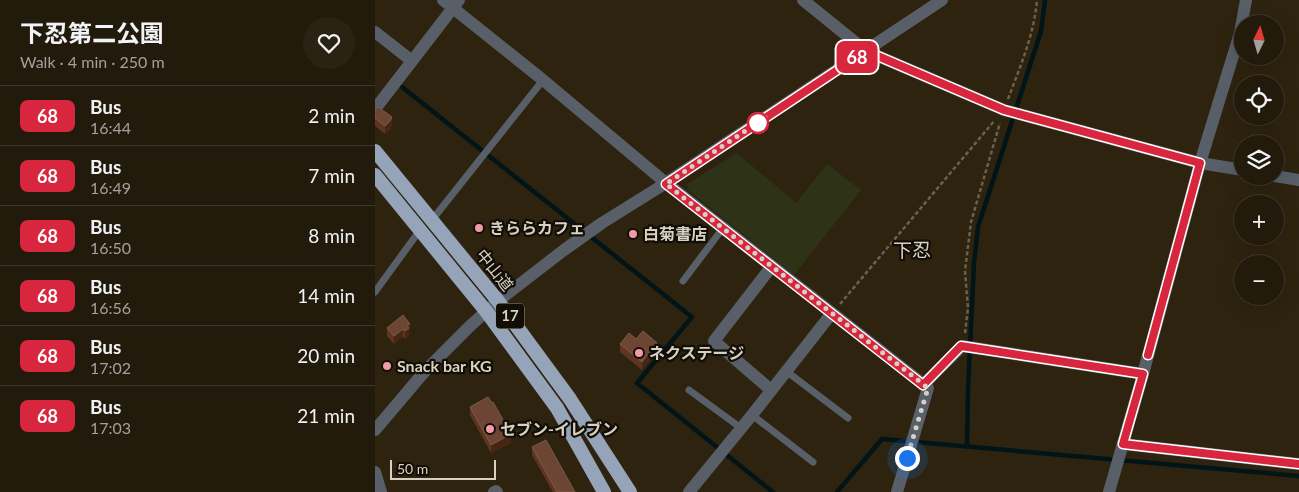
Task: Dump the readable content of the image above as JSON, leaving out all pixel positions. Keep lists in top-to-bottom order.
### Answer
{
  "streets": {
    "highway": ["中山道", "17"]
  },
  "districts": ["下忍"],
  "places": [
    "きららカフェ",
    "白菊書店",
    "ネクステージ",
    "Snack bar KG",
    "セブン-イレブン"
  ],
  "lines": ["bus line 68"],
  "scale_bar": "50 m",
  "north": "top",
  "page": {
    "heading": ["下忍第二公園", "Walk · 4 min · 250 m"],
    "on_map": "68",
    "map_buttons": ["+", "−"],
    "list": [
      {
        "mark": "68",
        "name": "Bus",
        "note": "16:44",
        "value": "2 min"
      },
      {
        "mark": "68",
        "name": "Bus",
        "note": "16:49",
        "value": "7 min"
      },
      {
        "mark": "68",
        "name": "Bus",
        "note": "16:50",
        "value": "8 min"
      },
      {
        "mark": "68",
        "name": "Bus",
        "note": "16:56",
        "value": "14 min"
      },
      {
        "mark": "68",
        "name": "Bus",
        "note": "17:02",
        "value": "20 min"
      },
      {
        "mark": "68",
        "name": "Bus",
        "note": "17:03",
        "value": "21 min"
      }
    ],
    "scale": "50 m"
  }
}
